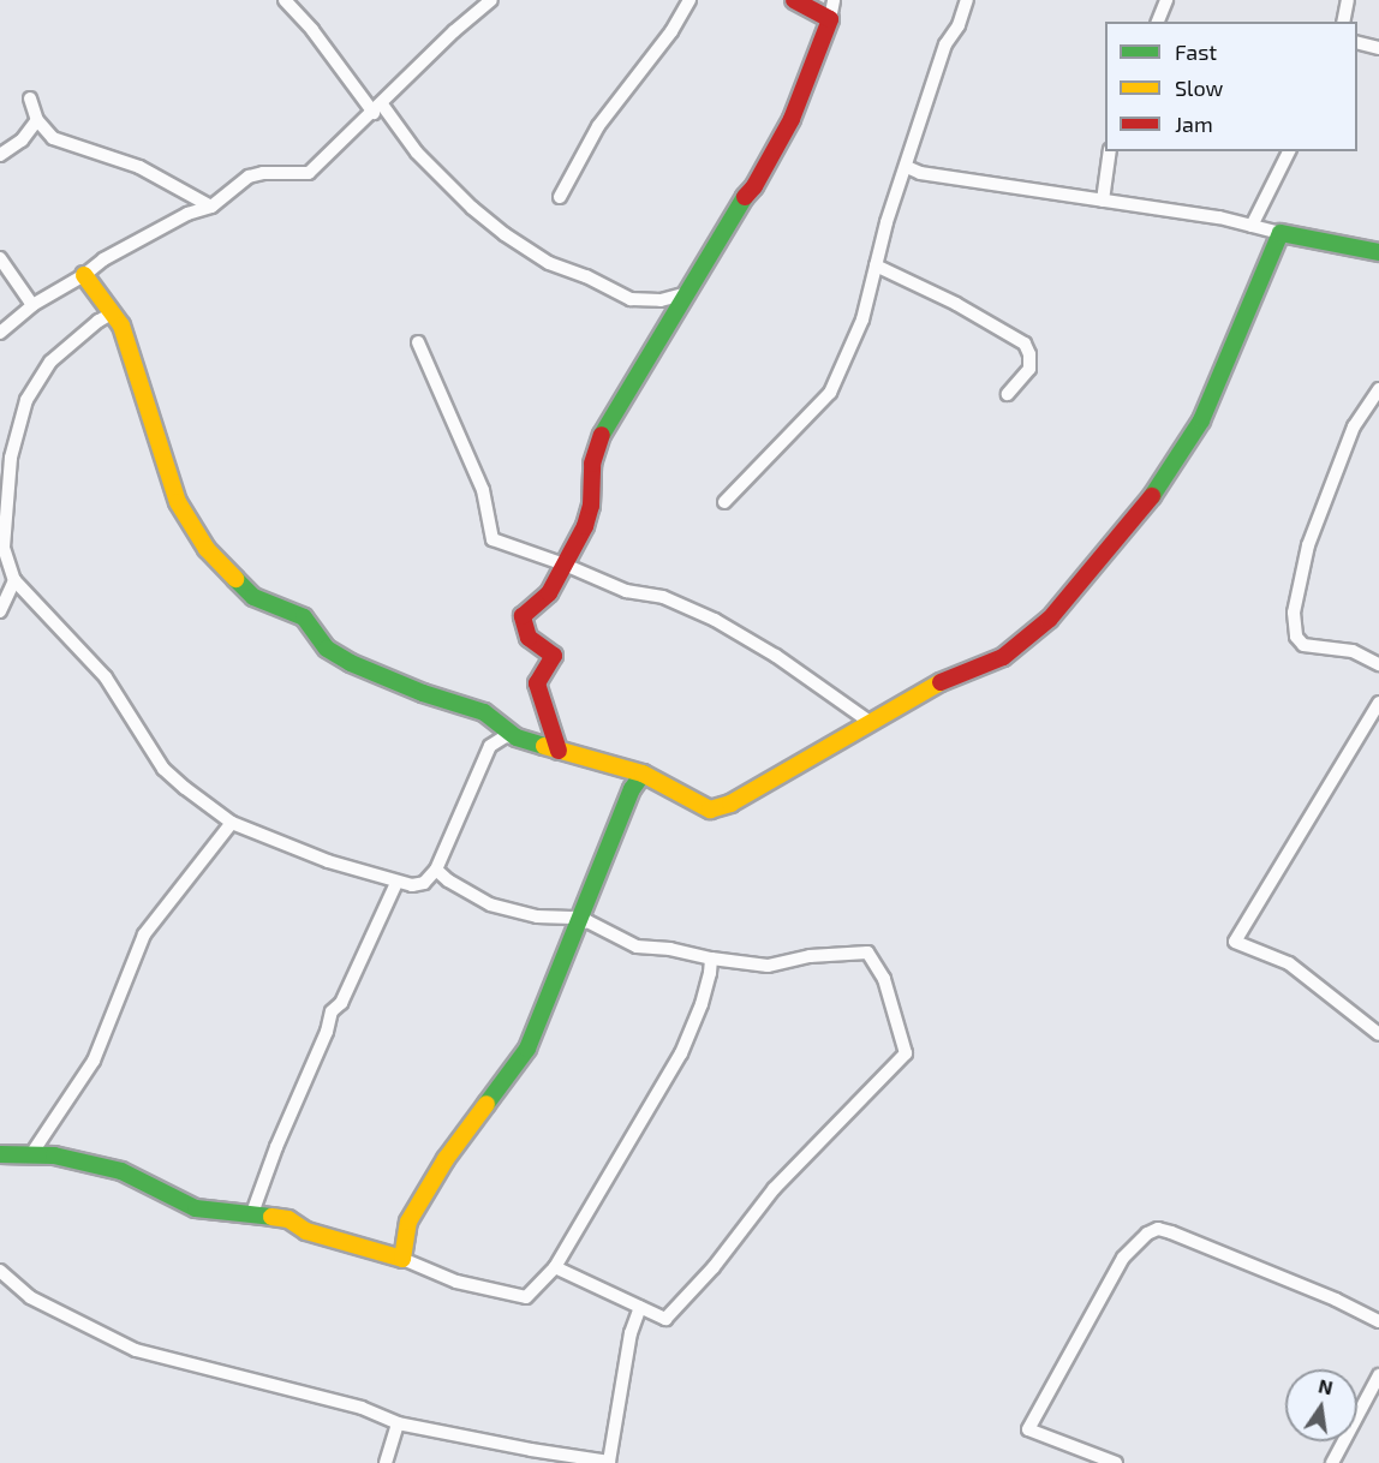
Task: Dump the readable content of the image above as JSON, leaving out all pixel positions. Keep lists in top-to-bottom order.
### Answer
{
  "legend": ["Fast", "Slow", "Jam"],
  "north": "top"
}
